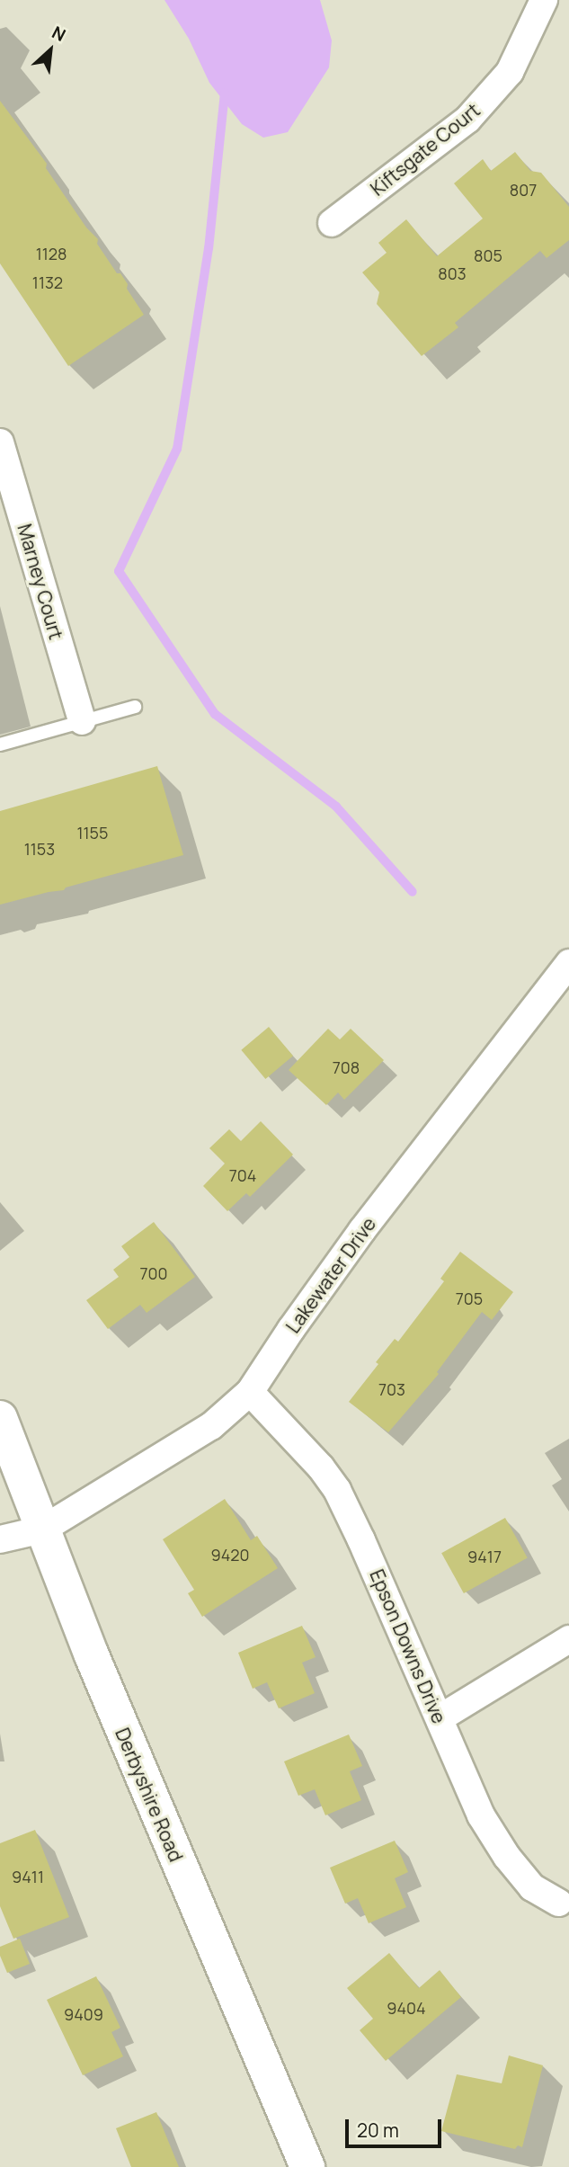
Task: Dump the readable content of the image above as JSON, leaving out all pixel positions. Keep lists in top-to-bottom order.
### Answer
{
  "streets": {
    "street": [
      "Kiftsgate Court",
      "Marney Court",
      "Lakewater Drive",
      "Epson Downs Drive",
      "Derbyshire Road"
    ]
  },
  "crossings": [
    ["Lakewater Drive", "Epson Downs Drive"],
    ["Lakewater Drive", "Derbyshire Road"]
  ],
  "house_numbers": [
    "807",
    "1128",
    "805",
    "803",
    "1132",
    "1155",
    "1153",
    "708",
    "704",
    "700",
    "705",
    "703",
    "9420",
    "9417",
    "9411",
    "9404",
    "9409"
  ],
  "scale_bar": "20 m",
  "north": "top right"
}
